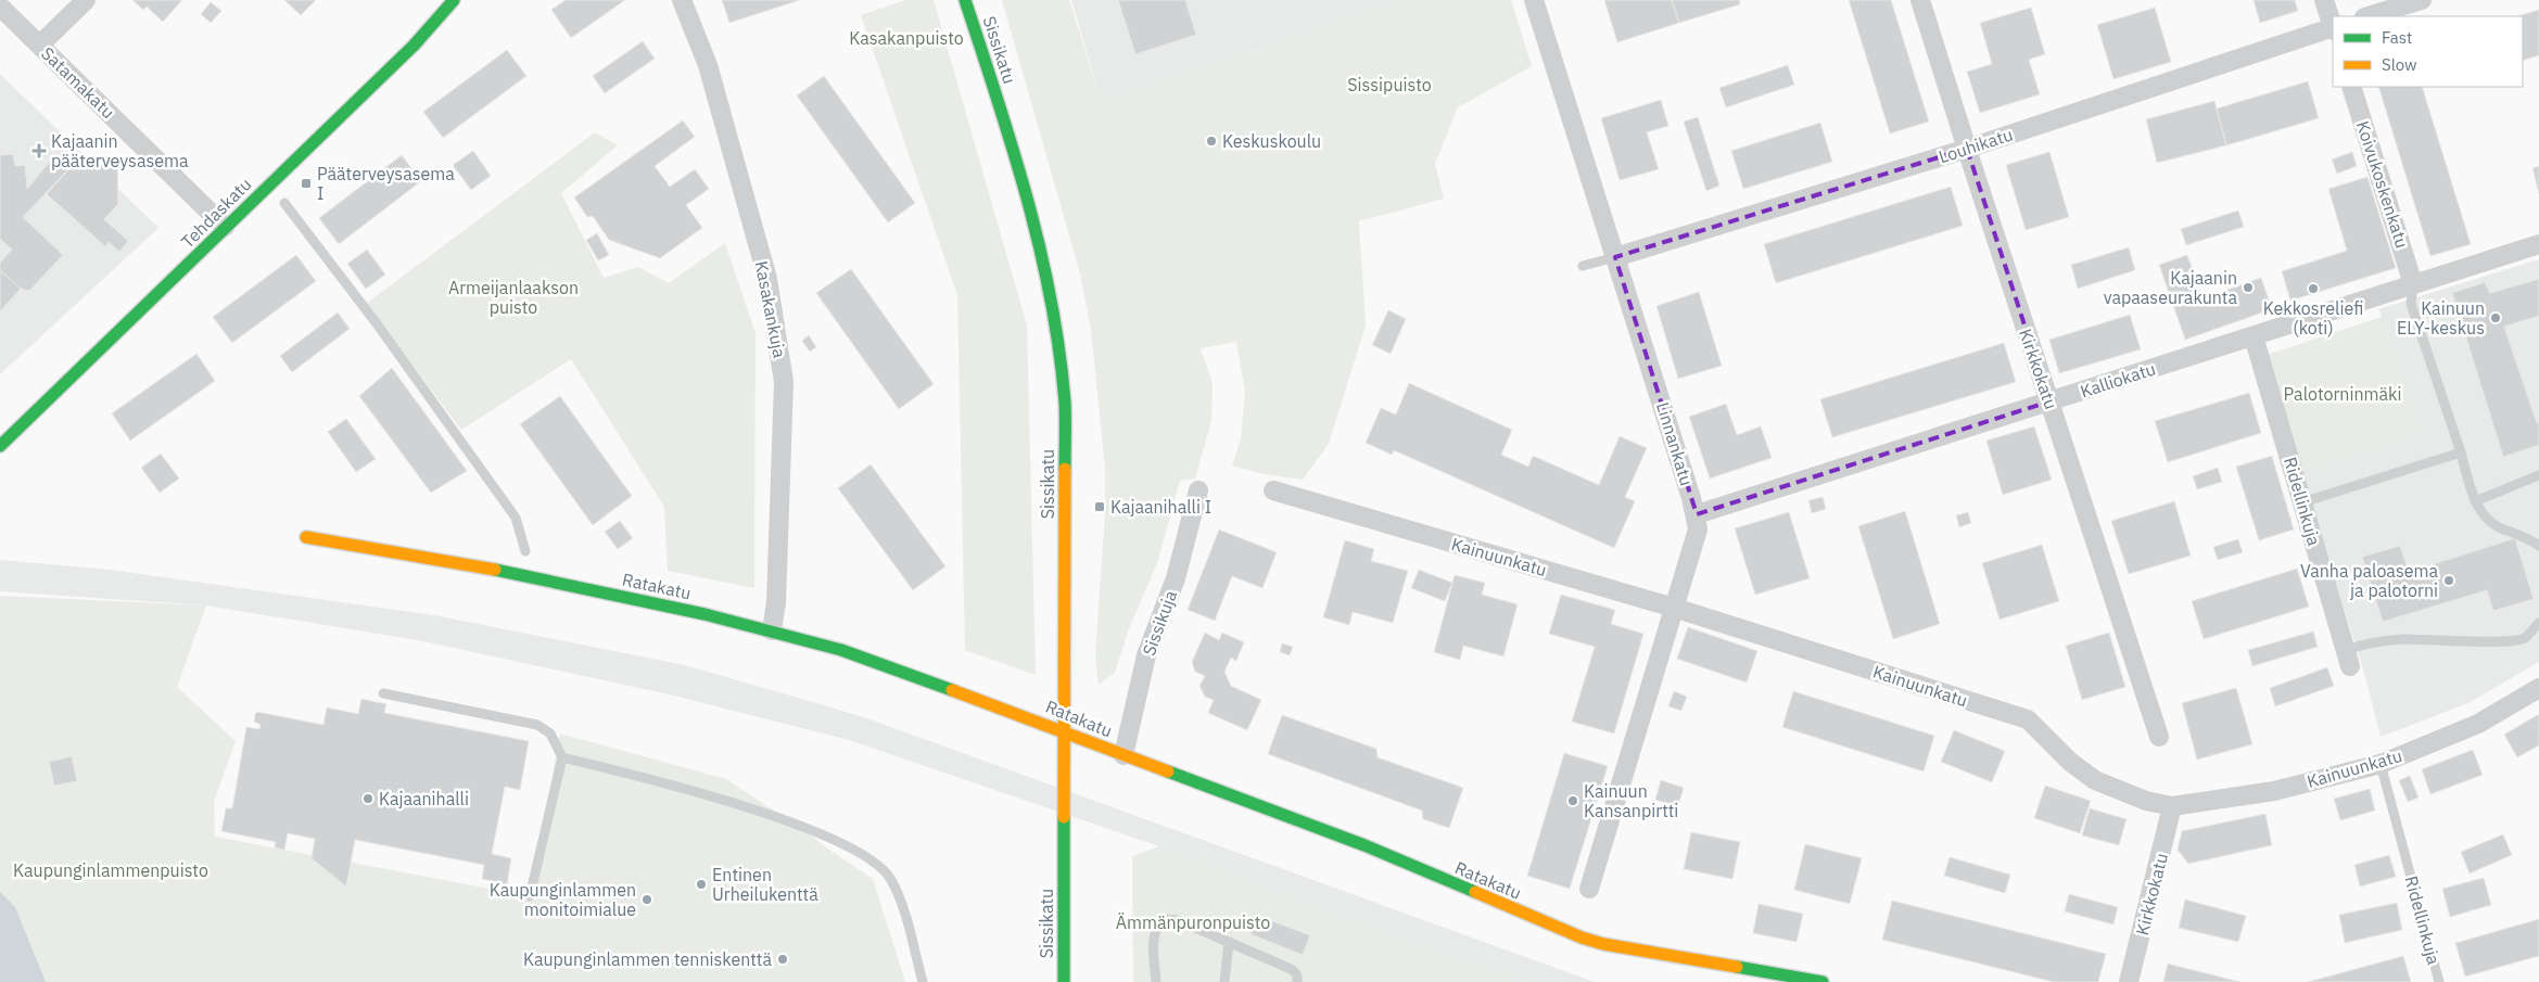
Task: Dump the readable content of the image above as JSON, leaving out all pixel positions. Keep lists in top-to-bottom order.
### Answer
{
  "streets": {
    "street": [
      "Sissikatu",
      "Satamakatu",
      "Louhikatu",
      "Koivukoskenkatu",
      "Tehdaskatu",
      "Kasakankuja",
      "Kirkkokatu",
      "Kalliokatu",
      "Linnankatu",
      "Ridellinkuja",
      "Kainuunkatu",
      "Ratakatu",
      "Sissikuja"
    ]
  },
  "crossings": [
    ["Sissikatu", "Ratakatu"],
    ["Satamakatu", "Tehdaskatu"],
    ["Louhikatu", "Kirkkokatu"],
    ["Louhikatu", "Linnankatu"],
    ["Koivukoskenkatu", "Kalliokatu"],
    ["Kasakankuja", "Ratakatu"],
    ["Kirkkokatu", "Kalliokatu"],
    ["Kirkkokatu", "Kainuunkatu"],
    ["Kalliokatu", "Linnankatu"],
    ["Kalliokatu", "Ridellinkuja"],
    ["Linnankatu", "Kainuunkatu"],
    ["Ridellinkuja", "Kainuunkatu"],
    ["Ratakatu", "Sissikuja"]
  ],
  "parks": [
    "Kasakanpuisto",
    "Sissipuisto",
    "Armeijanlaakson puisto",
    "Palotorninmäki",
    "Kaupunginlammenpuisto",
    "Ämmänpuronpuisto"
  ],
  "places": {
    "other": [
      "Keskuskoulu",
      "Kajaanin vapaaseurakunta",
      "Kekkosreliefi (koti)",
      "Kainuun ELY-keskus",
      "Vanha paloasema ja palotorni",
      "Kajaanihalli",
      "Kainuun Kansanpirtti",
      "Entinen Urheilukenttä",
      "Kaupunginlammen monitoimialue",
      "Kaupunginlammen tenniskenttä"
    ],
    "health": ["Kajaanin pääterveysasema"],
    "transit": ["Pääterveysasema I", "Kajaanihalli I"]
  },
  "legend": ["Fast", "Slow"]
}
